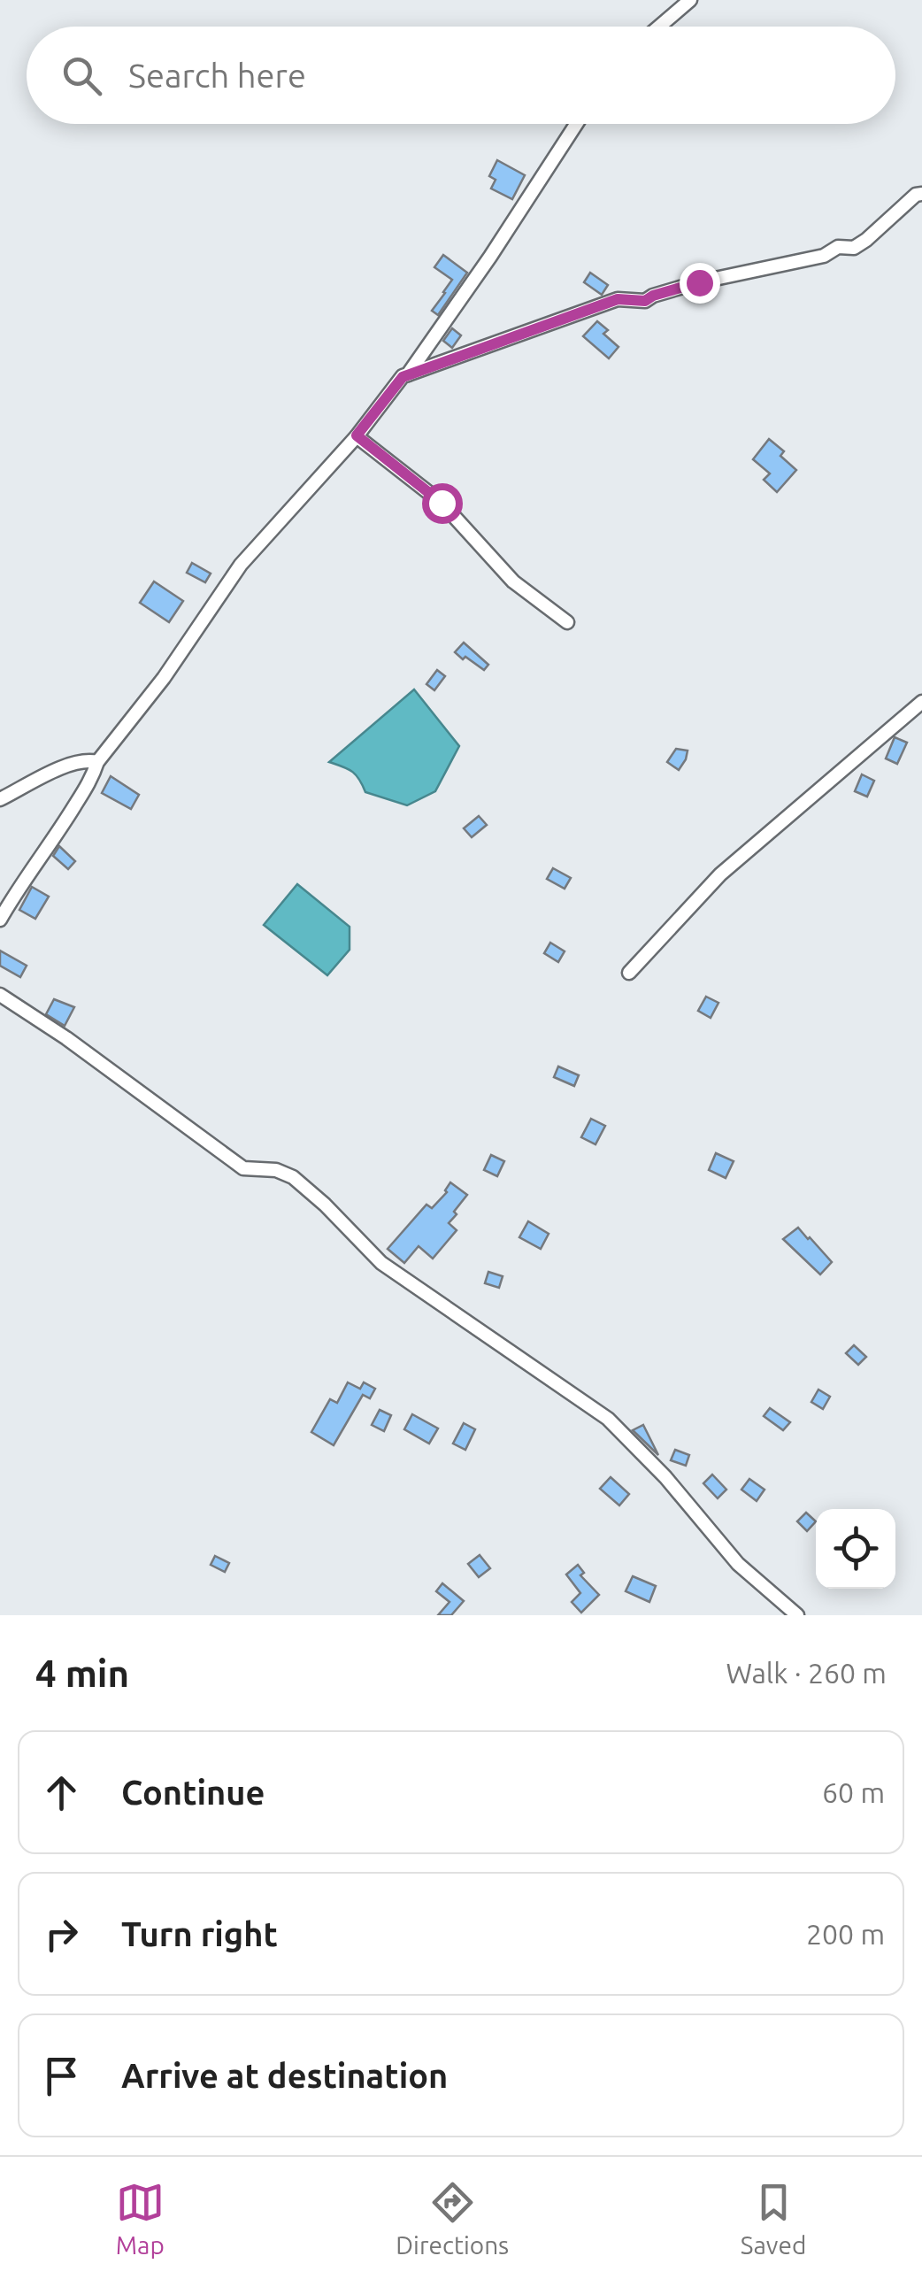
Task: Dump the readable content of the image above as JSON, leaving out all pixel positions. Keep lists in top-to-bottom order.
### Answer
{
  "page": {
    "search": "Search here",
    "heading": ["4 min", "Walk · 260 m"],
    "list": [
      ["Continue", "60 m"],
      ["Turn right", "200 m"],
      "Arrive at destination"
    ],
    "nav": ["Map", "Directions", "Saved"]
  }
}
